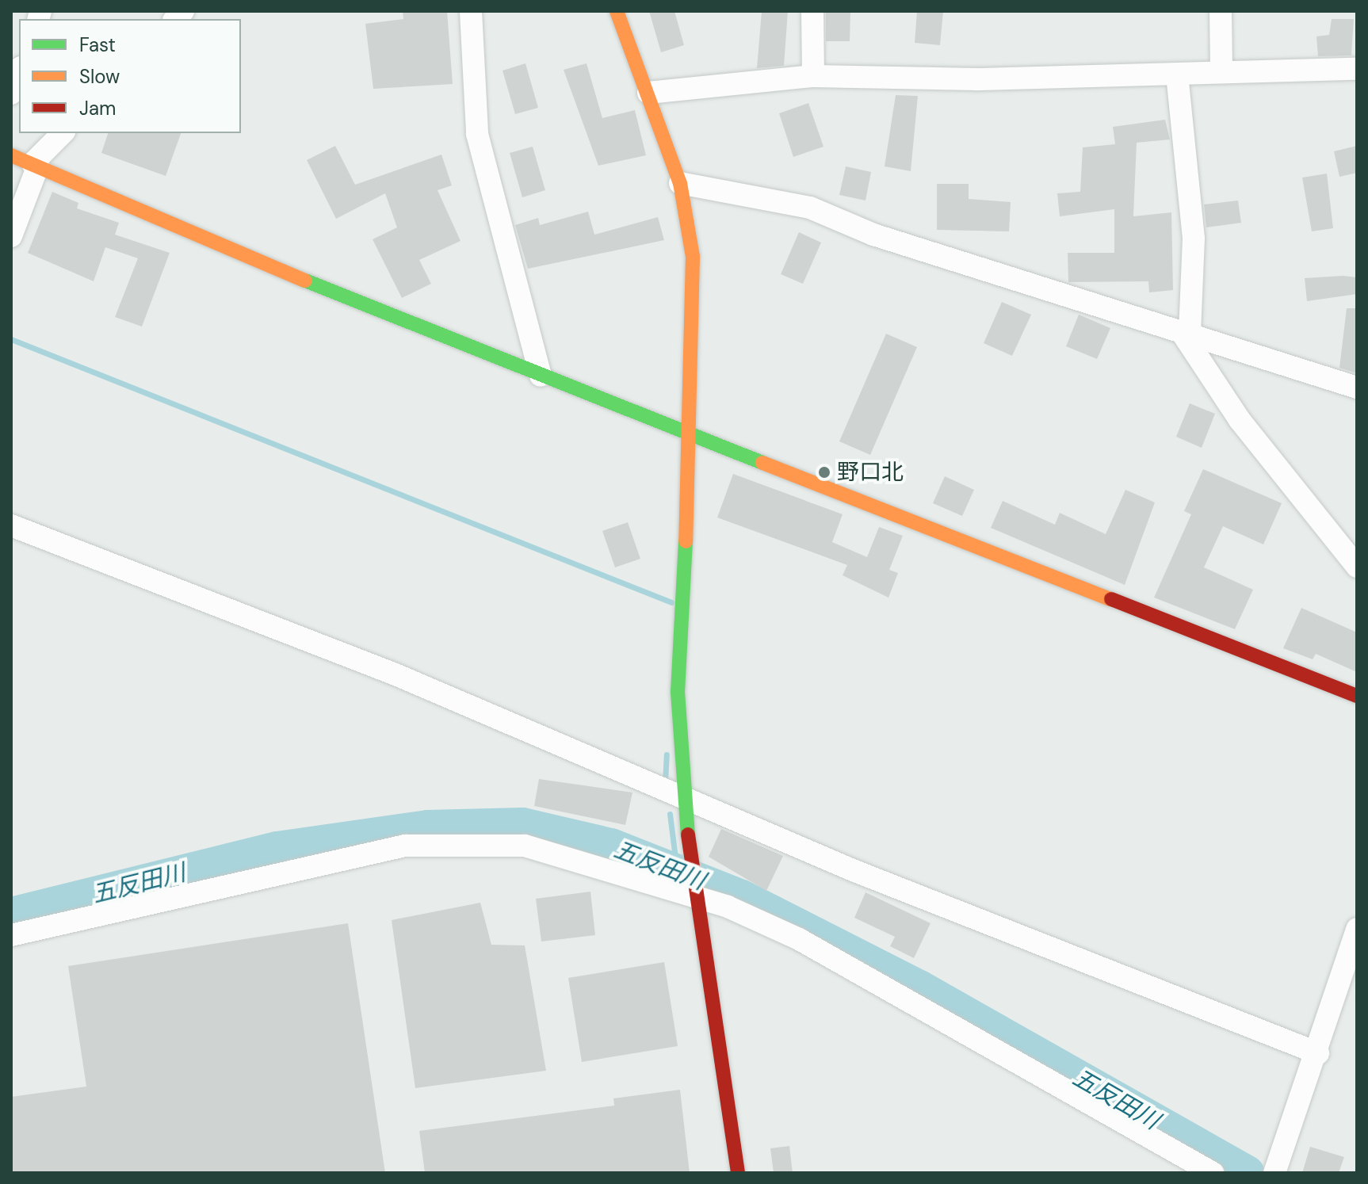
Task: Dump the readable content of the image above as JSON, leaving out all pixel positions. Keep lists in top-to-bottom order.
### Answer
{
  "water": ["五反田川"],
  "places": ["野口北"],
  "legend": ["Fast", "Slow", "Jam"]
}
